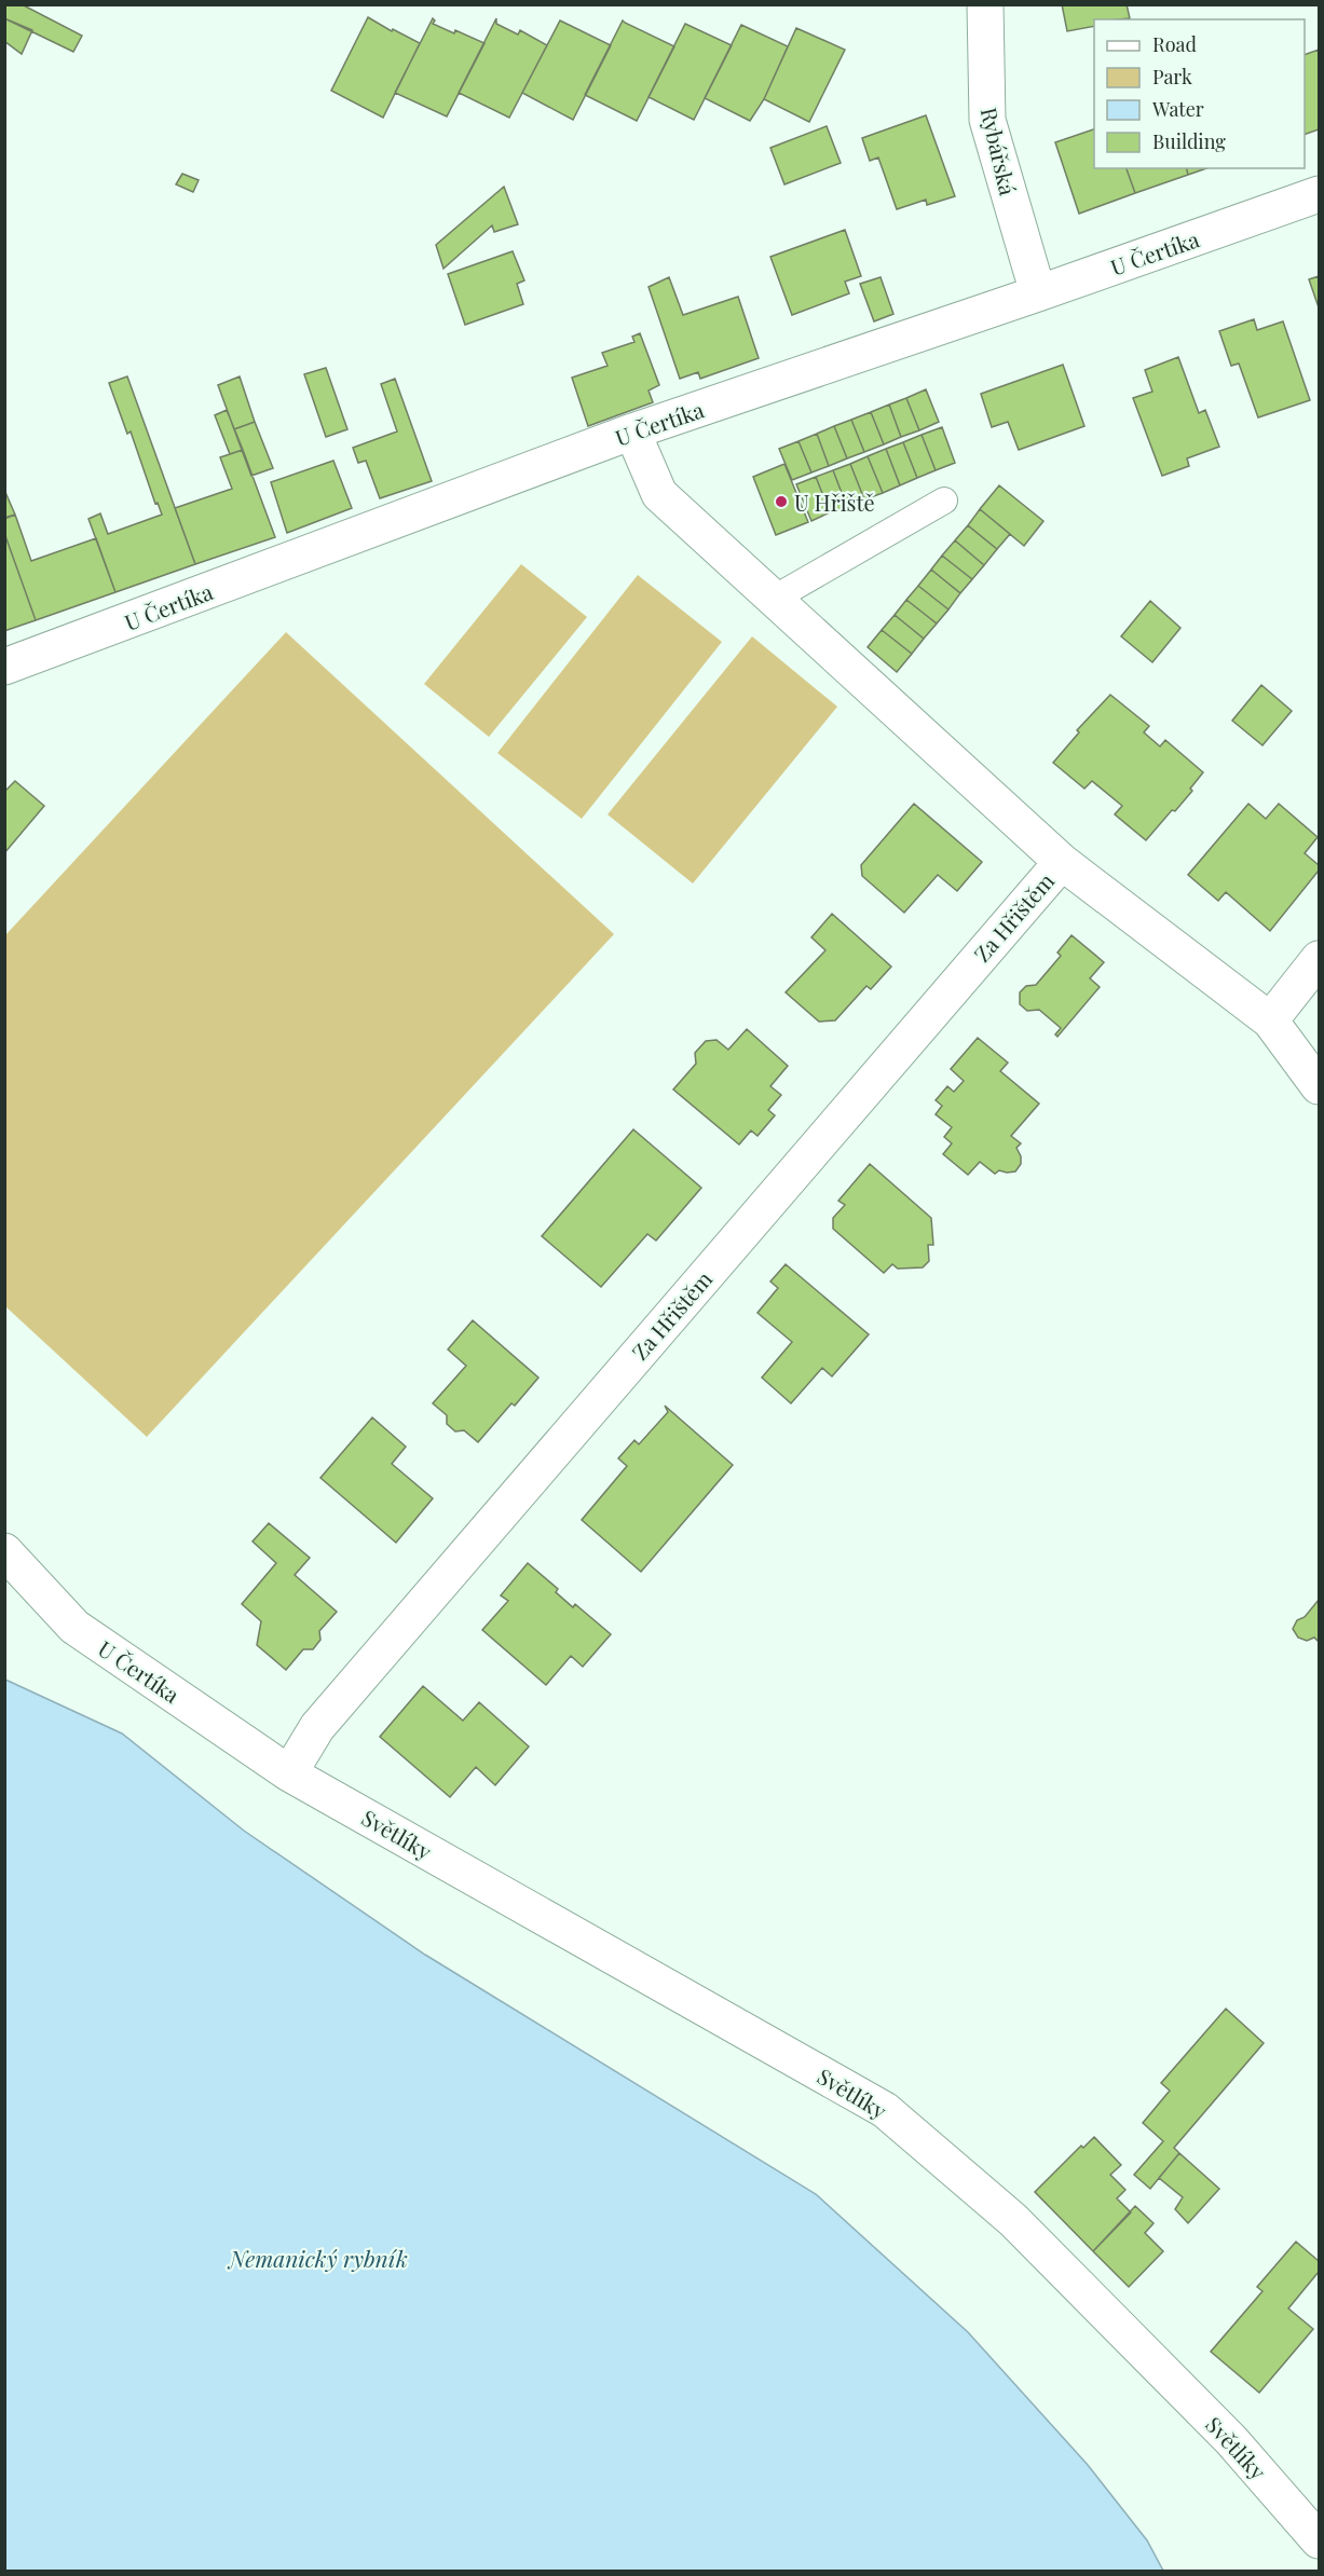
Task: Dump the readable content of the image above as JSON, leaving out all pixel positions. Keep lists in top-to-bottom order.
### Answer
{
  "streets": {
    "street": [
      "Rybářská",
      "U Čertíka",
      "Za Hřištěm",
      "Světlíky"
    ]
  },
  "crossings": [
    ["Rybářská", "U Čertíka"],
    ["U Čertíka", "Za Hřištěm"],
    ["U Čertíka", "Světlíky"],
    ["Za Hřištěm", "Světlíky"]
  ],
  "water": ["Nemanický rybník"],
  "places": ["U Hřiště"],
  "legend": [
    "Road",
    "Park",
    "Water",
    "Building"
  ]
}
